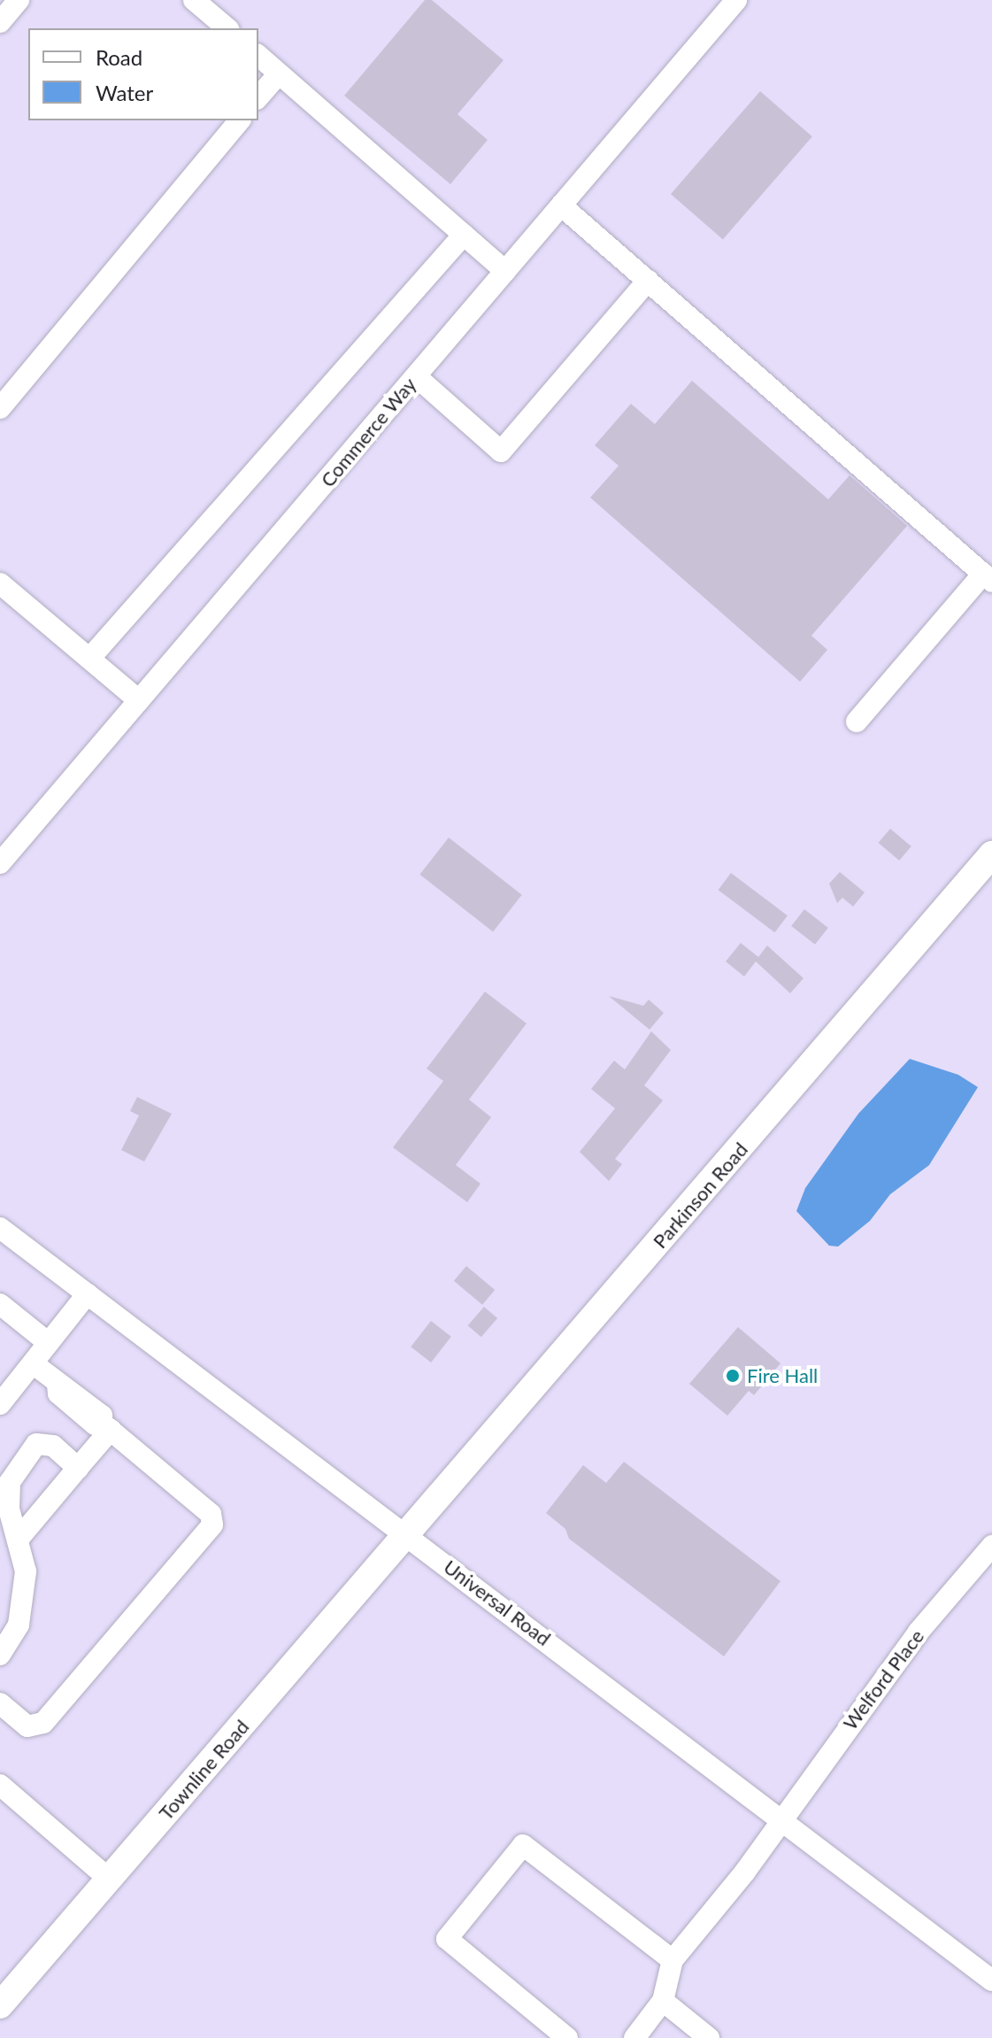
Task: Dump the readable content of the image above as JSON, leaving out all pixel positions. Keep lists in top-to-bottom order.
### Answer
{
  "streets": {
    "main road": ["Parkinson Road", "Townline Road"],
    "street": ["Commerce Way", "Universal Road", "Welford Place"]
  },
  "crossings": [
    ["Parkinson Road", "Universal Road"],
    ["Parkinson Road", "Townline Road"],
    ["Universal Road", "Welford Place"],
    ["Universal Road", "Townline Road"]
  ],
  "places": ["Fire Hall"],
  "legend": ["Road", "Water"]
}
